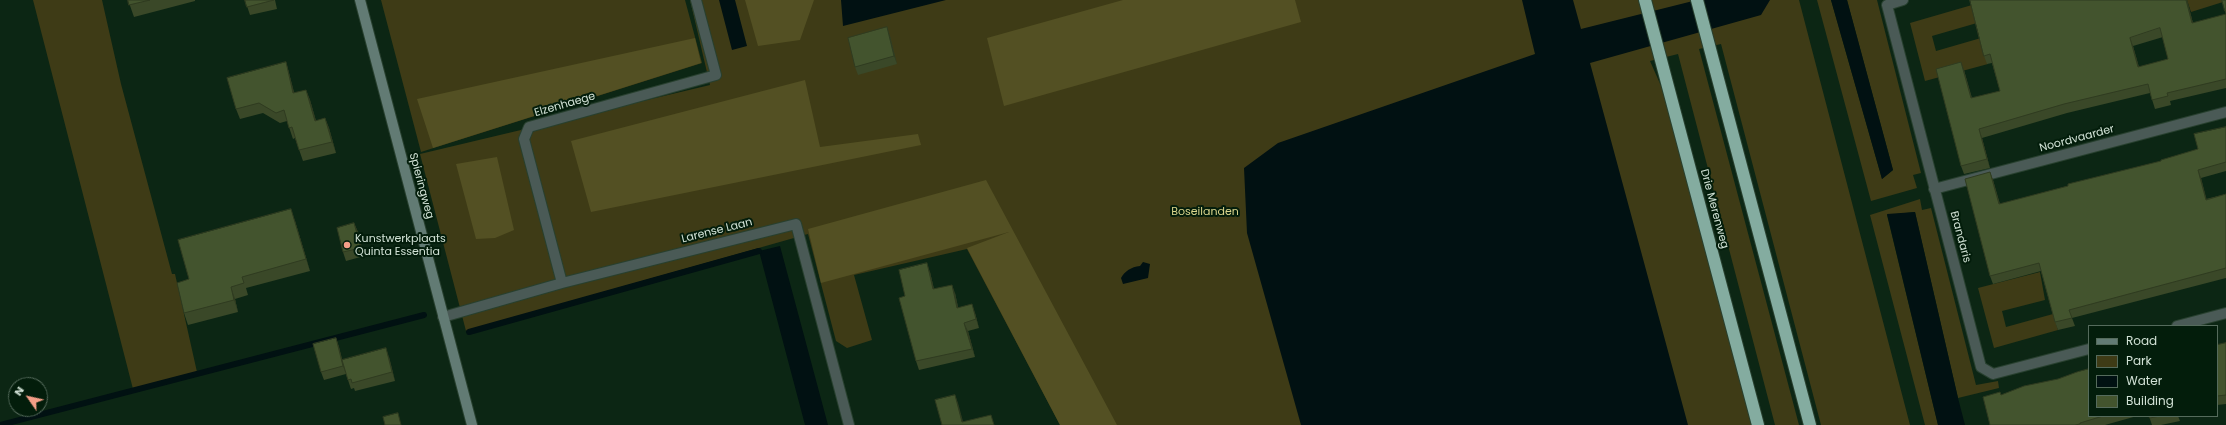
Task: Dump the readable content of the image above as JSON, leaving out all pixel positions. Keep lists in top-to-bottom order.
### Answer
{
  "streets": {
    "highway": ["Drie Merenweg"],
    "street": [
      "Elzenhaege",
      "Noordvaarder",
      "Spieringweg",
      "Larense Laan",
      "Brandaris"
    ]
  },
  "crossings": [
    ["Elzenhaege", "Larense Laan"],
    ["Noordvaarder", "Brandaris"],
    ["Spieringweg", "Larense Laan"]
  ],
  "parks": ["Boseilanden"],
  "places": ["Kunstwerkplaats Quinta Essentia"],
  "legend": [
    "Road",
    "Park",
    "Water",
    "Building"
  ],
  "north": "top left"
}
